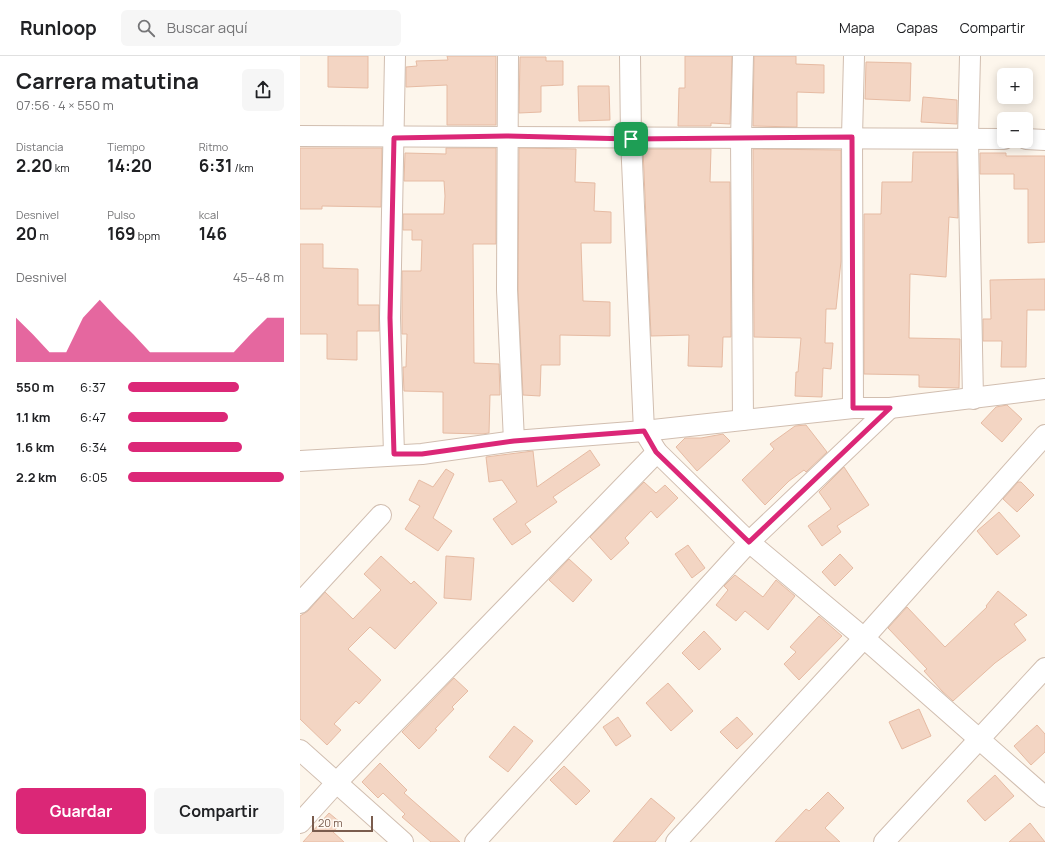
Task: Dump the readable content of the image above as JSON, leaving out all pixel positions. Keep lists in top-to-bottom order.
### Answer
{
  "scale_bar": "20 m",
  "page": {
    "header": "Runloop",
    "search": "Buscar aquí",
    "nav": ["Mapa", "Capas", "Compartir"],
    "heading": ["Carrera matutina", "07:56 · 4 × 550 m"],
    "map_buttons": ["+", "−"],
    "stats": [
      ["Distancia", "2.20 km"],
      ["Tiempo", "14:20"],
      ["Ritmo", "6:31 /km"],
      ["Desnivel", "20 m"],
      ["Pulso", "169 bpm"],
      ["kcal", "146"]
    ],
    "chart": ["Desnivel", "45–48 m"],
    "list": [
      {
        "name": "550 m",
        "note": "6:37"
      },
      {
        "name": "1.1 km",
        "note": "6:47"
      },
      {
        "name": "1.6 km",
        "note": "6:34"
      },
      {
        "name": "2.2 km",
        "note": "6:05"
      }
    ],
    "buttons": ["Guardar", "Compartir"],
    "scale": "20 m"
  }
}
